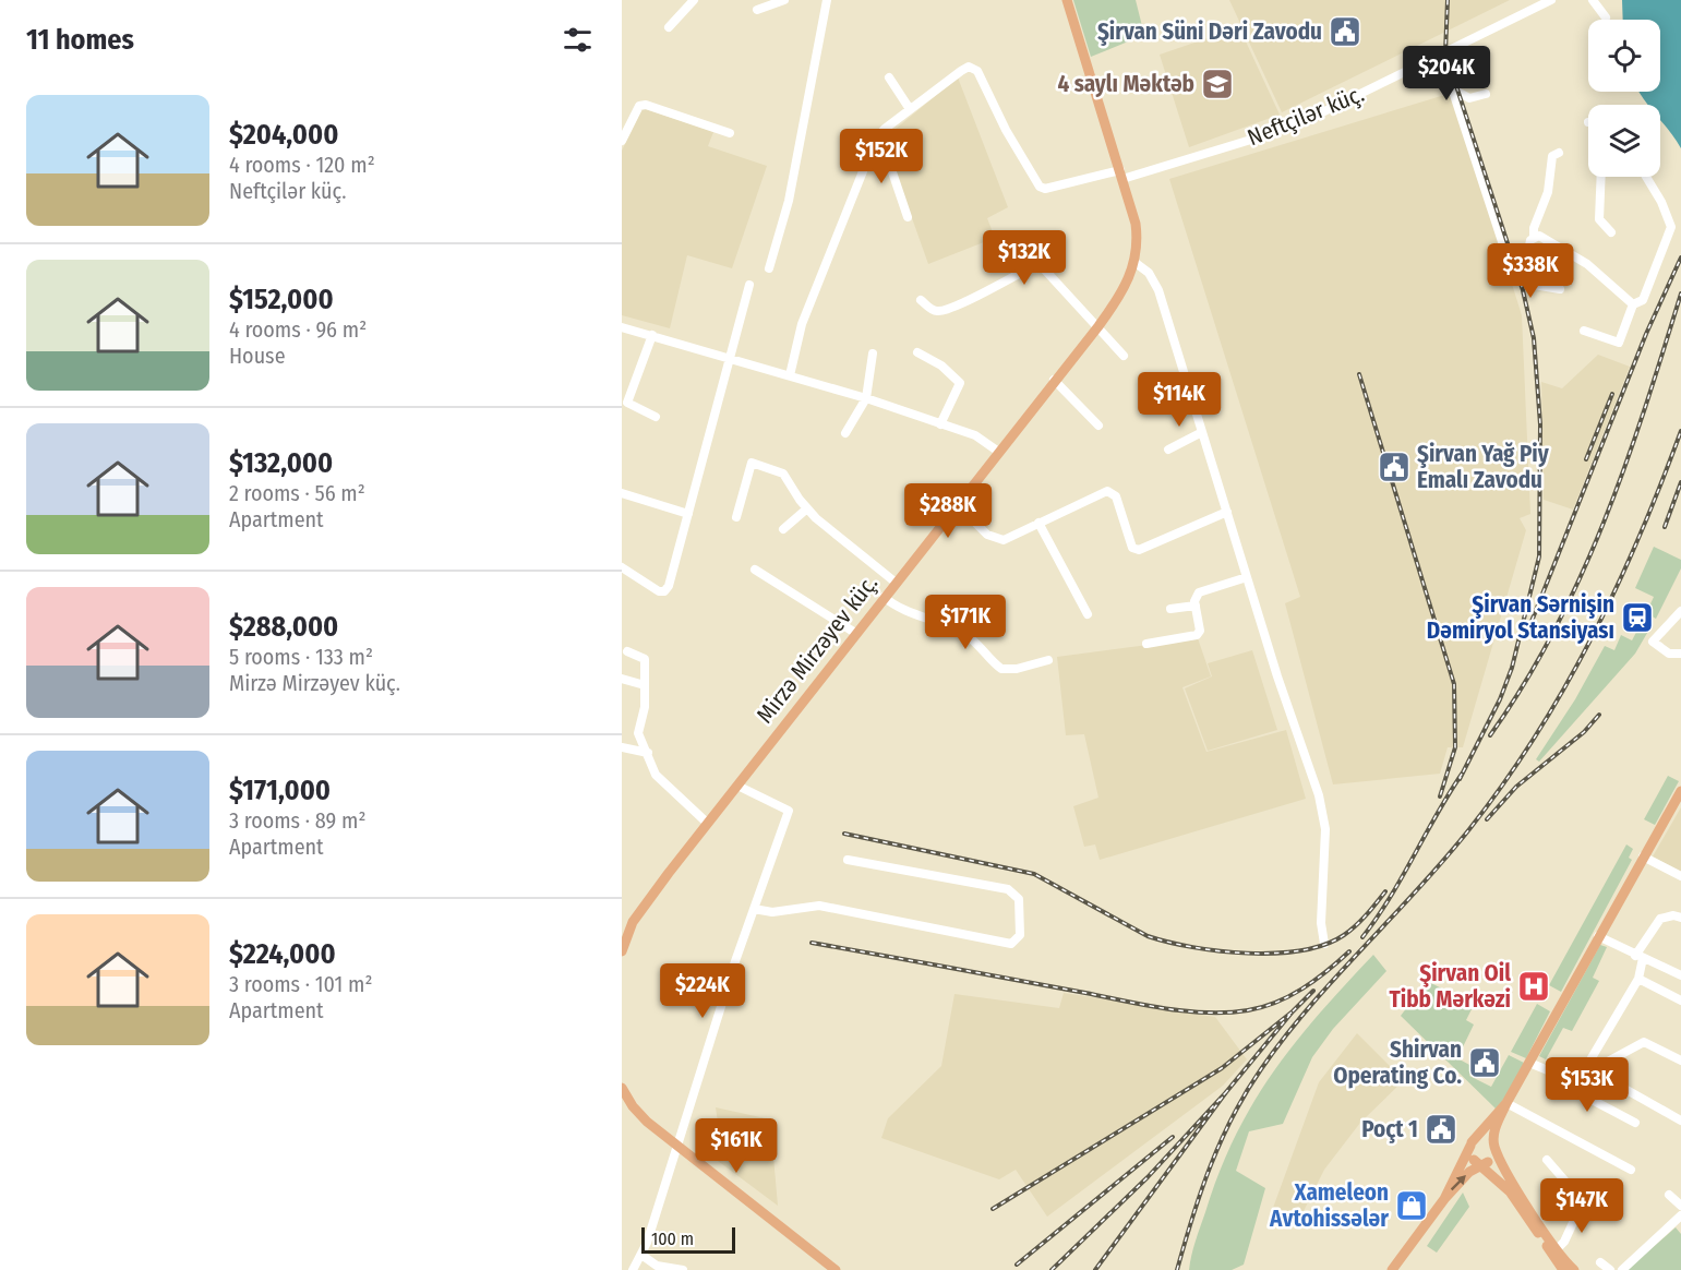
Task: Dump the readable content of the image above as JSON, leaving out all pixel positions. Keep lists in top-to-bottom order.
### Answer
{
  "streets": {
    "main road": ["Mirzə Mirzəyev küç."],
    "street": ["Neftçilər küç."]
  },
  "crossings": [
    ["Neftçilər küç.", "Mirzə Mirzəyev küç."]
  ],
  "places": {
    "public building": [
      "Şirvan Süni Dəri Zavodu",
      "Şirvan Yağ Piy Emalı Zavodu",
      "Shirvan Operating Co.",
      "Poçt 1"
    ],
    "school or university": ["4 saylı Məktəb"],
    "station": ["Şirvan Sərnişin Dəmiryol Stansiyası"],
    "hospital": ["Şirvan Oil Tibb Mərkəzi"],
    "shop": ["Xameleon Avtohissələr"]
  },
  "scale_bar": "100 m",
  "page": {
    "heading": "11 homes",
    "price": [
      "$204K",
      "$152K",
      "$132K",
      "$338K",
      "$114K",
      "$288K",
      "$171K",
      "$224K",
      "$153K",
      "$161K",
      "$147K"
    ],
    "list": [
      {
        "name": "$204,000",
        "note": "4 rooms · 120 m² · Neftçilər küç."
      },
      {
        "name": "$152,000",
        "note": "4 rooms · 96 m² · House"
      },
      {
        "name": "$132,000",
        "note": "2 rooms · 56 m² · Apartment"
      },
      {
        "name": "$288,000",
        "note": "5 rooms · 133 m² · Mirzə Mirzəyev küç."
      },
      {
        "name": "$171,000",
        "note": "3 rooms · 89 m² · Apartment"
      },
      {
        "name": "$224,000",
        "note": "3 rooms · 101 m² · Apartment"
      }
    ],
    "scale": "100 m"
  }
}
